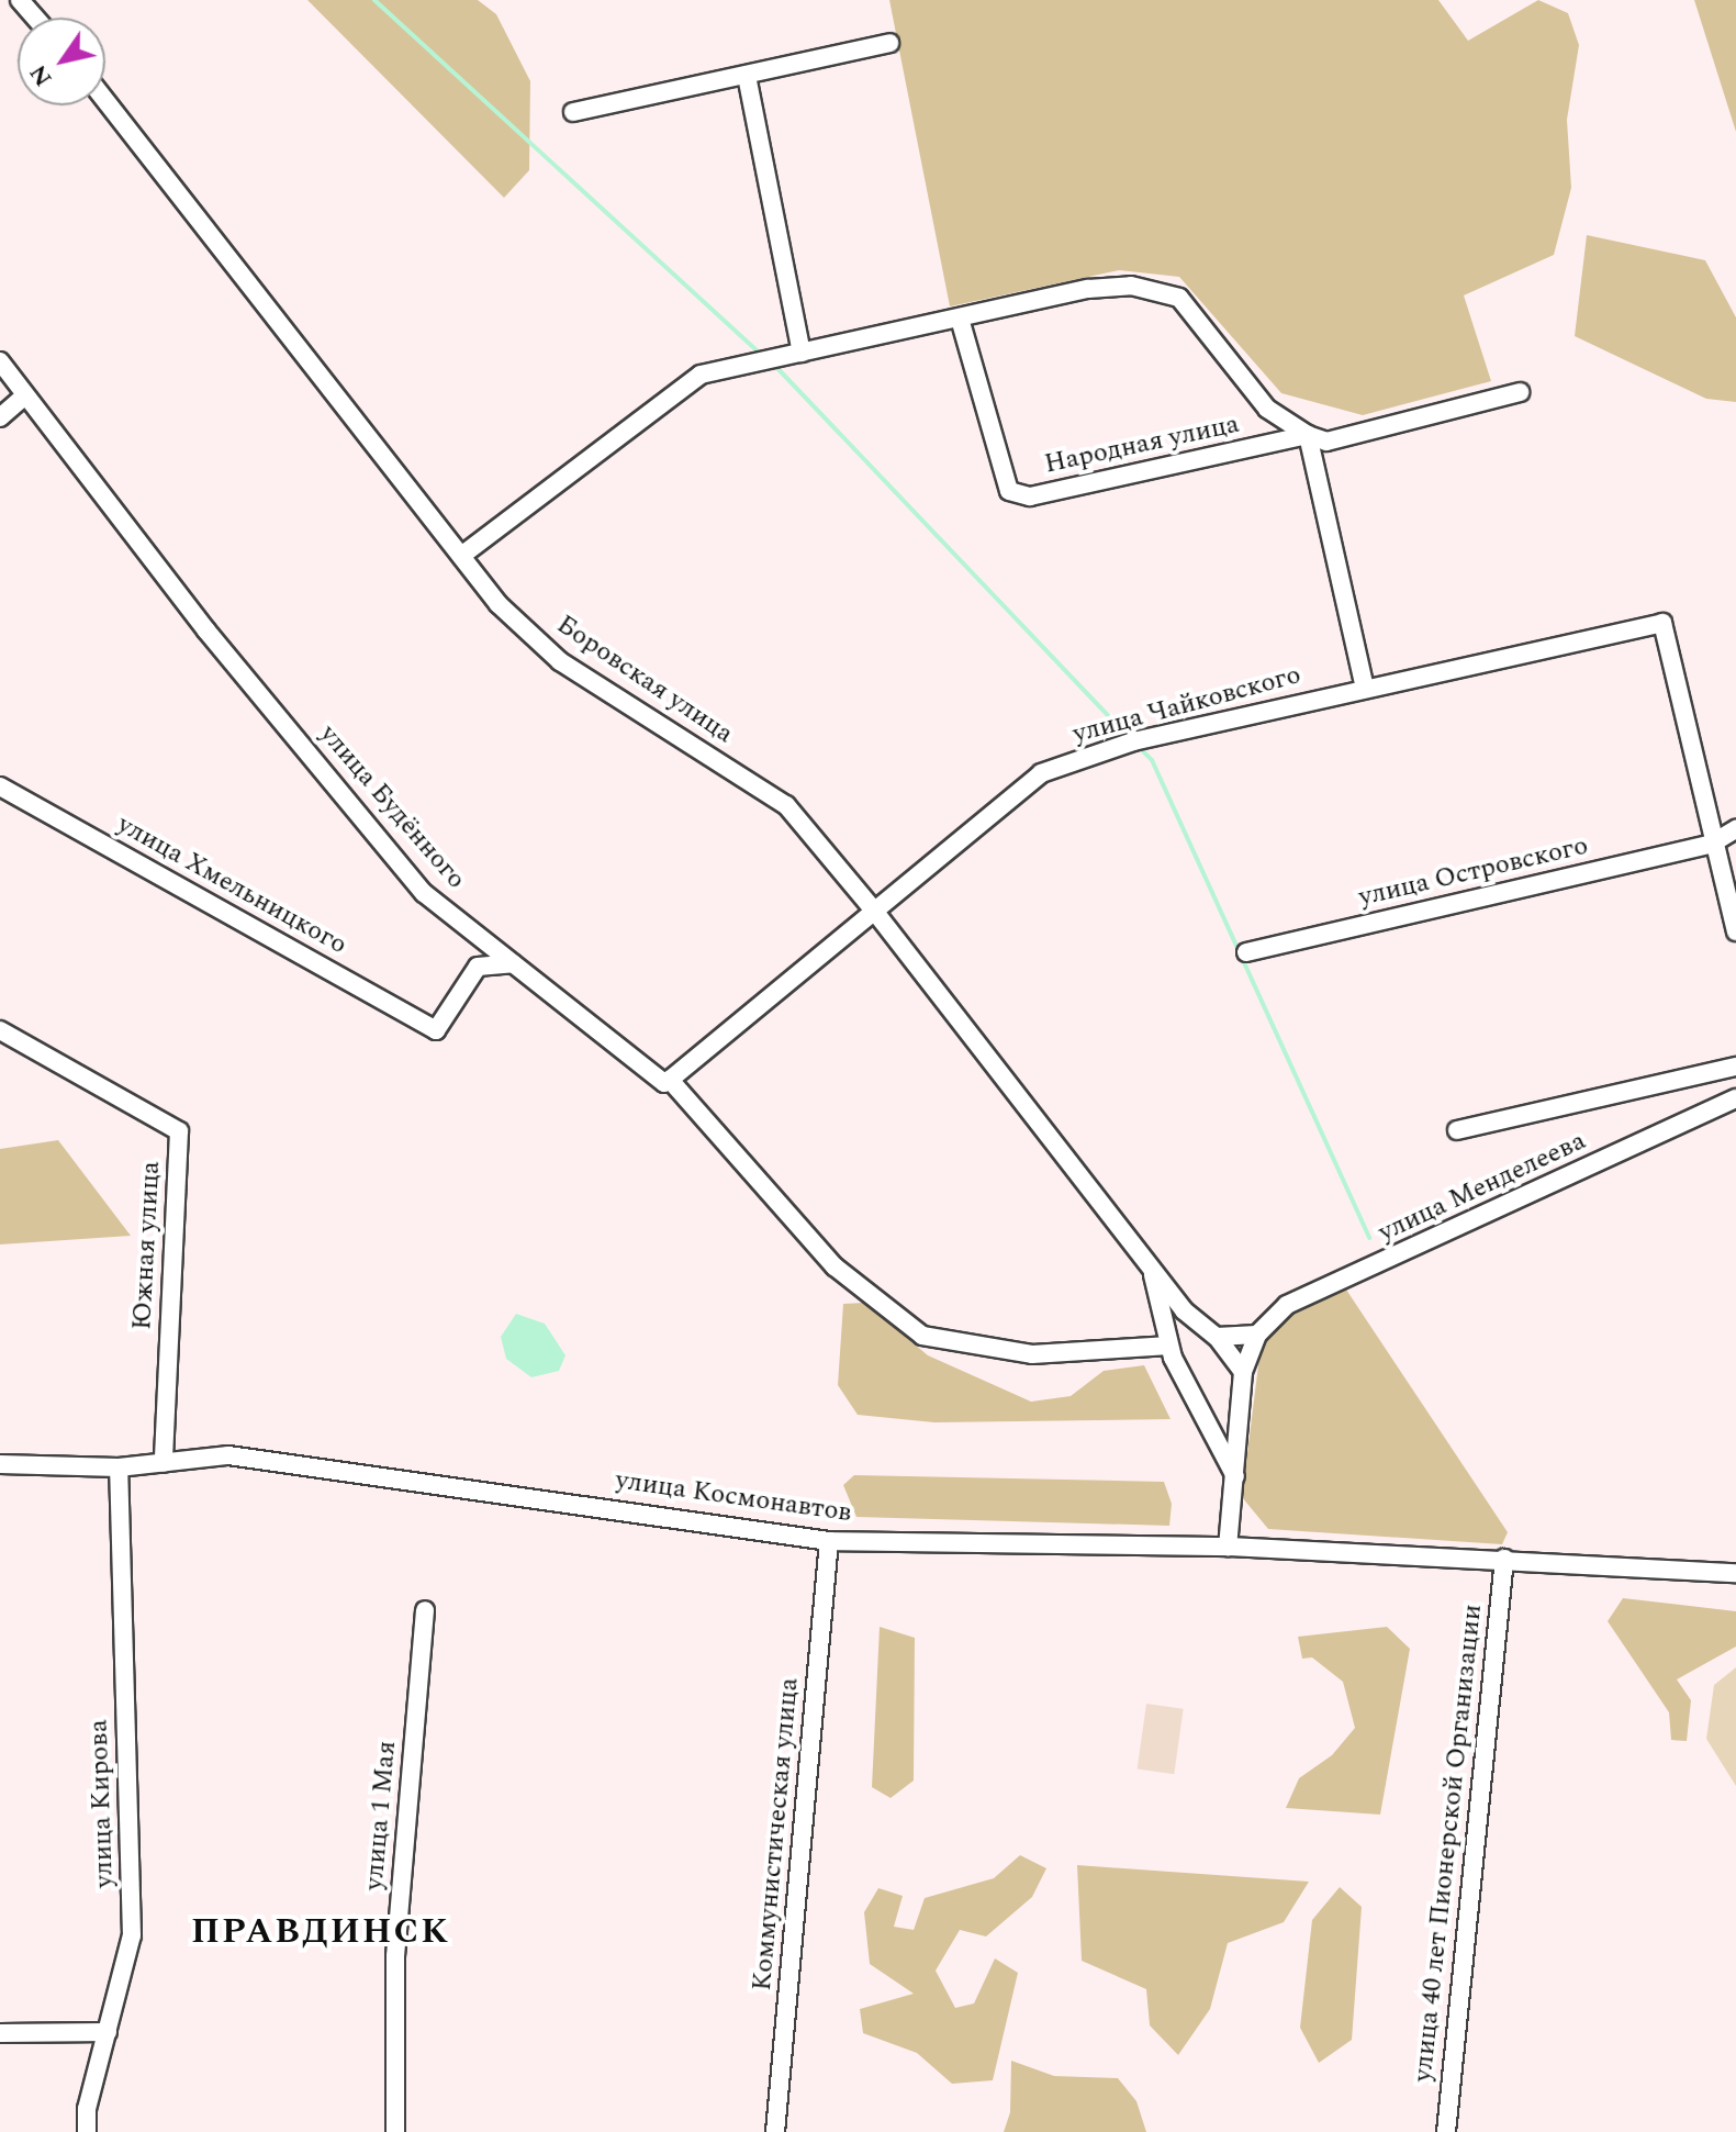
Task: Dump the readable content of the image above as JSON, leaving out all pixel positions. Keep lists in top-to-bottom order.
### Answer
{
  "streets": {
    "street": [
      "Народная улица",
      "Боровская улица",
      "улица Чайковского",
      "улица Будённого",
      "улица Островского",
      "улица Хмельницкого",
      "улица Менделеева",
      "Южная улица",
      "улица Космонавтов",
      "улица Кирова",
      "улица 1 Мая",
      "Коммунистическая улица",
      "улица 40 лет Пионерской Организации"
    ]
  },
  "crossings": [
    ["Народная улица", "Боровская улица"],
    ["Боровская улица", "улица Чайковского"],
    ["Боровская улица", "улица Будённого"],
    ["Боровская улица", "улица Менделеева"],
    ["улица Чайковского", "улица Будённого"],
    ["улица Чайковского", "улица Островского"],
    ["улица Будённого", "улица Хмельницкого"],
    ["Южная улица", "улица Космонавтов"],
    ["улица Космонавтов", "улица Кирова"],
    ["улица Космонавтов", "Коммунистическая улица"],
    ["улица Космонавтов", "улица 40 лет Пионерской Организации"]
  ],
  "districts": ["ПРАВДИНСК"],
  "north": "bottom left"
}
